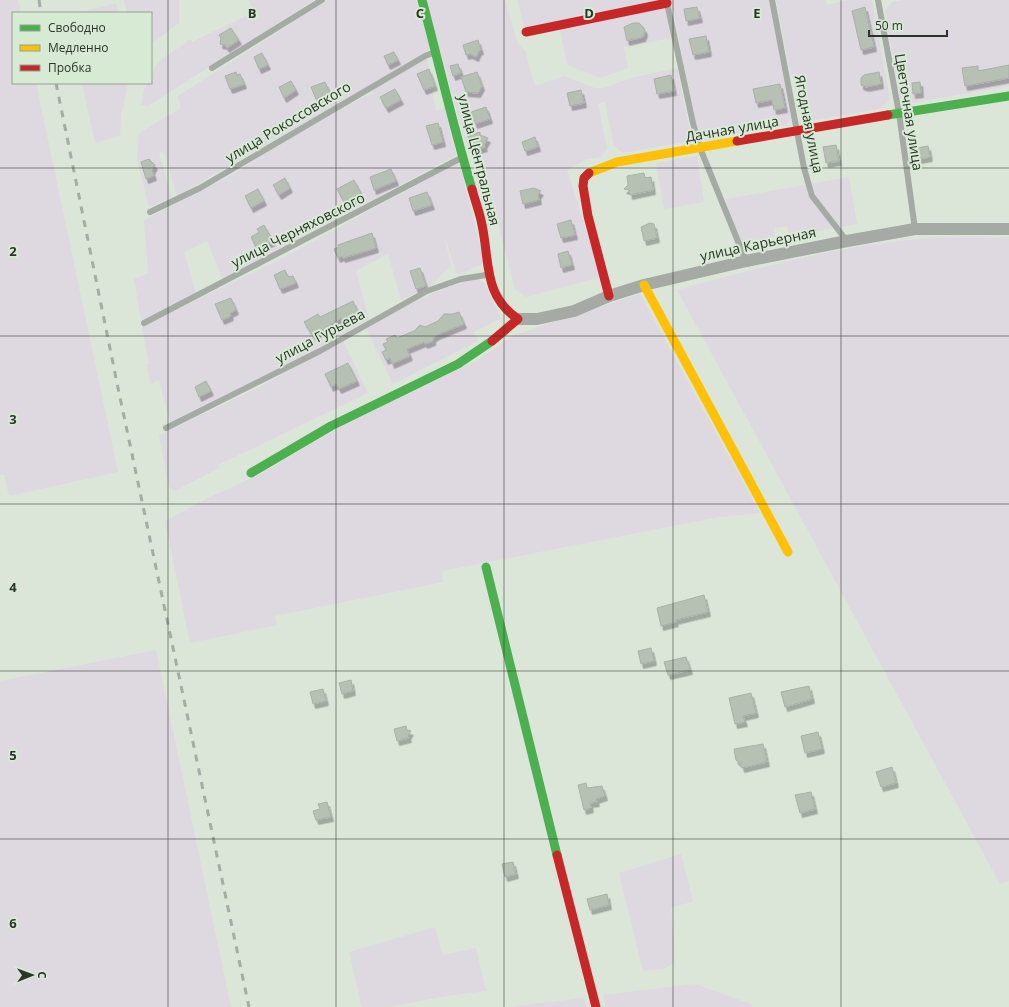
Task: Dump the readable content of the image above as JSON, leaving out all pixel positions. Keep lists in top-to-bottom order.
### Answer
{
  "streets": {
    "street": ["Дачная улица", "улица Центральная", "улица Карьерная"],
    "lane": [
      "Цветочная улица",
      "улица Рокоссовского",
      "Ягодная улица",
      "улица Черняховского",
      "улица Гурьева"
    ]
  },
  "crossings": [
    ["Цветочная улица", "Дачная улица"],
    ["Цветочная улица", "улица Карьерная"],
    ["улица Рокоссовского", "улица Центральная"],
    ["Ягодная улица", "Дачная улица"],
    ["Ягодная улица", "улица Карьерная"],
    ["Дачная улица", "улица Карьерная"],
    ["улица Центральная", "улица Черняховского"],
    ["улица Центральная", "улица Карьерная"],
    ["улица Центральная", "улица Гурьева"]
  ],
  "legend": ["Свободно", "Медленно", "Пробка"],
  "scale_bar": "50 m",
  "north": "right",
  "grid": {
    "columns": [
      "B",
      "C",
      "D",
      "E"
    ],
    "rows": [
      "2",
      "3",
      "4",
      "5",
      "6"
    ]
  }
}
